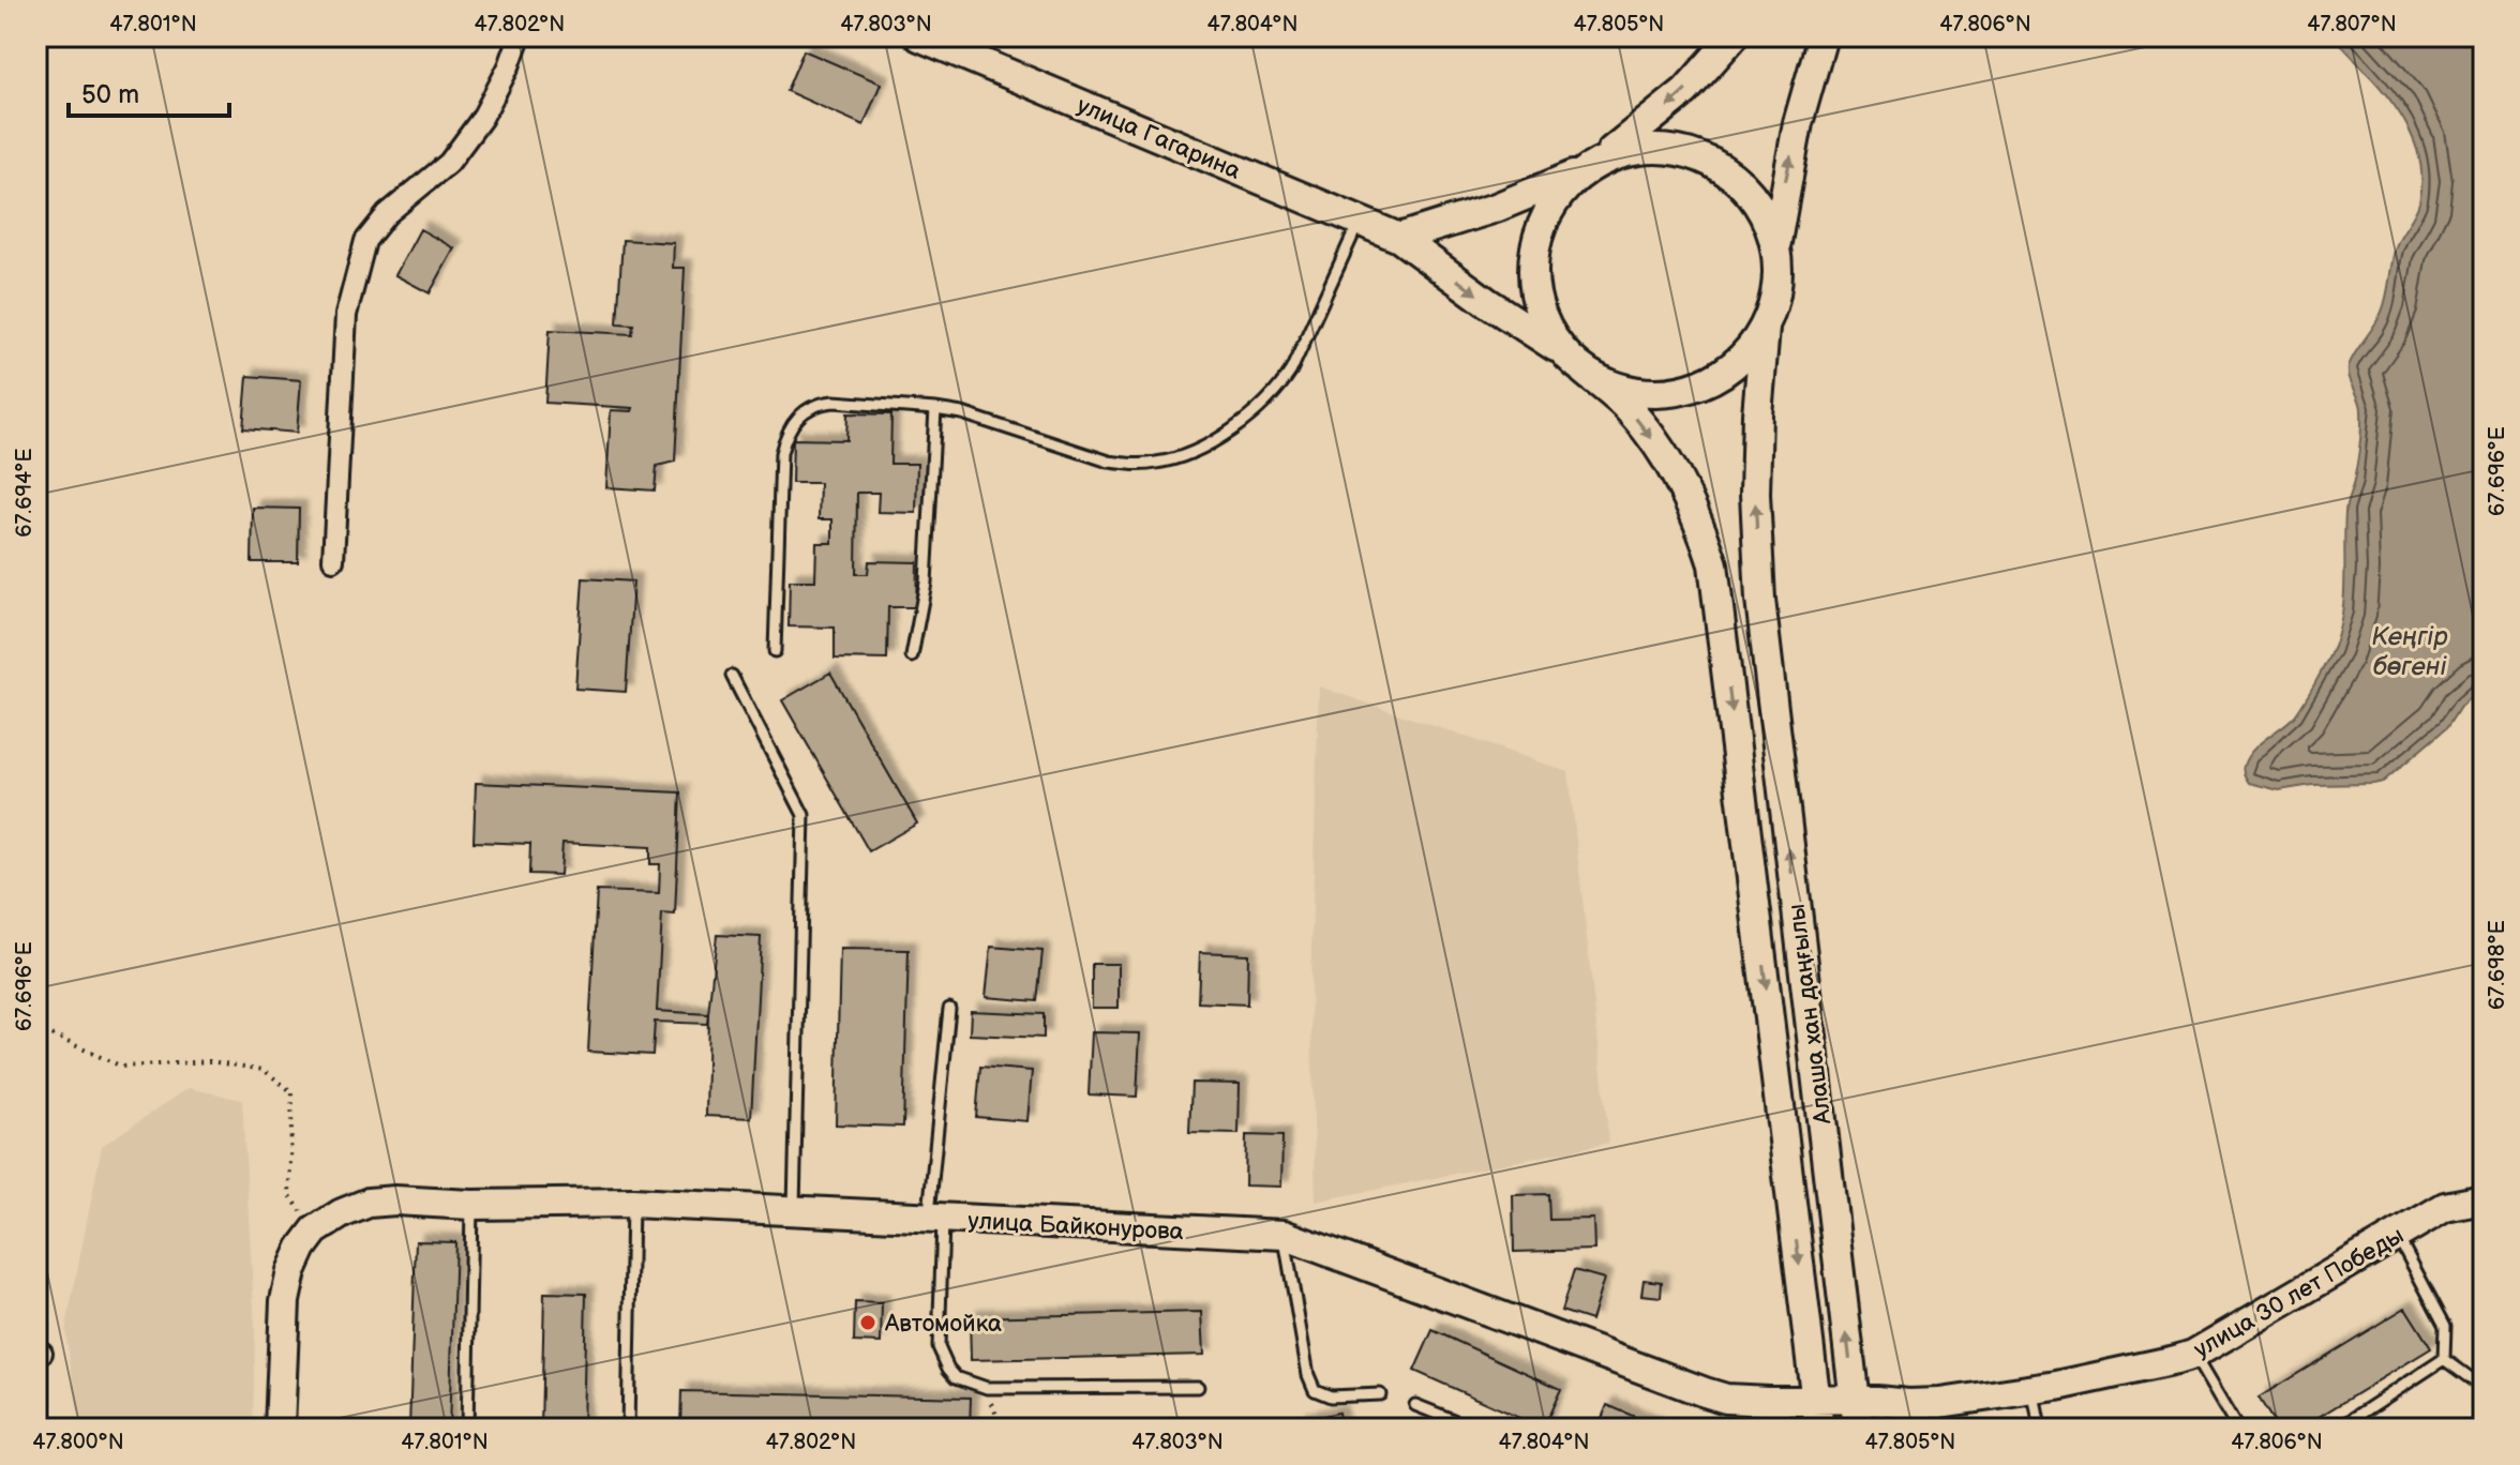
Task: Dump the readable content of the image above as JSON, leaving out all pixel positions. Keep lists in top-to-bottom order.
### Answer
{
  "streets": {
    "main road": [
      "улица Гагарина",
      "Алаша хан даңғылы",
      "улица Байконурова",
      "улица 30 лет Победы"
    ]
  },
  "crossings": [
    ["улица Гагарина", "Алаша хан даңғылы"],
    ["Алаша хан даңғылы", "улица Байконурова"],
    ["Алаша хан даңғылы", "улица 30 лет Победы"],
    ["улица Байконурова", "улица 30 лет Победы"]
  ],
  "water": ["Кеңгір бөгені"],
  "places": ["Автомойка"],
  "scale_bar": "50 m",
  "coordinates": [
    "47.801°N",
    "47.802°N",
    "47.803°N",
    "47.804°N",
    "47.805°N",
    "47.806°N",
    "47.807°N",
    "67.696°E",
    "67.694°E",
    "67.698°E",
    "47.800°N"
  ]
}
